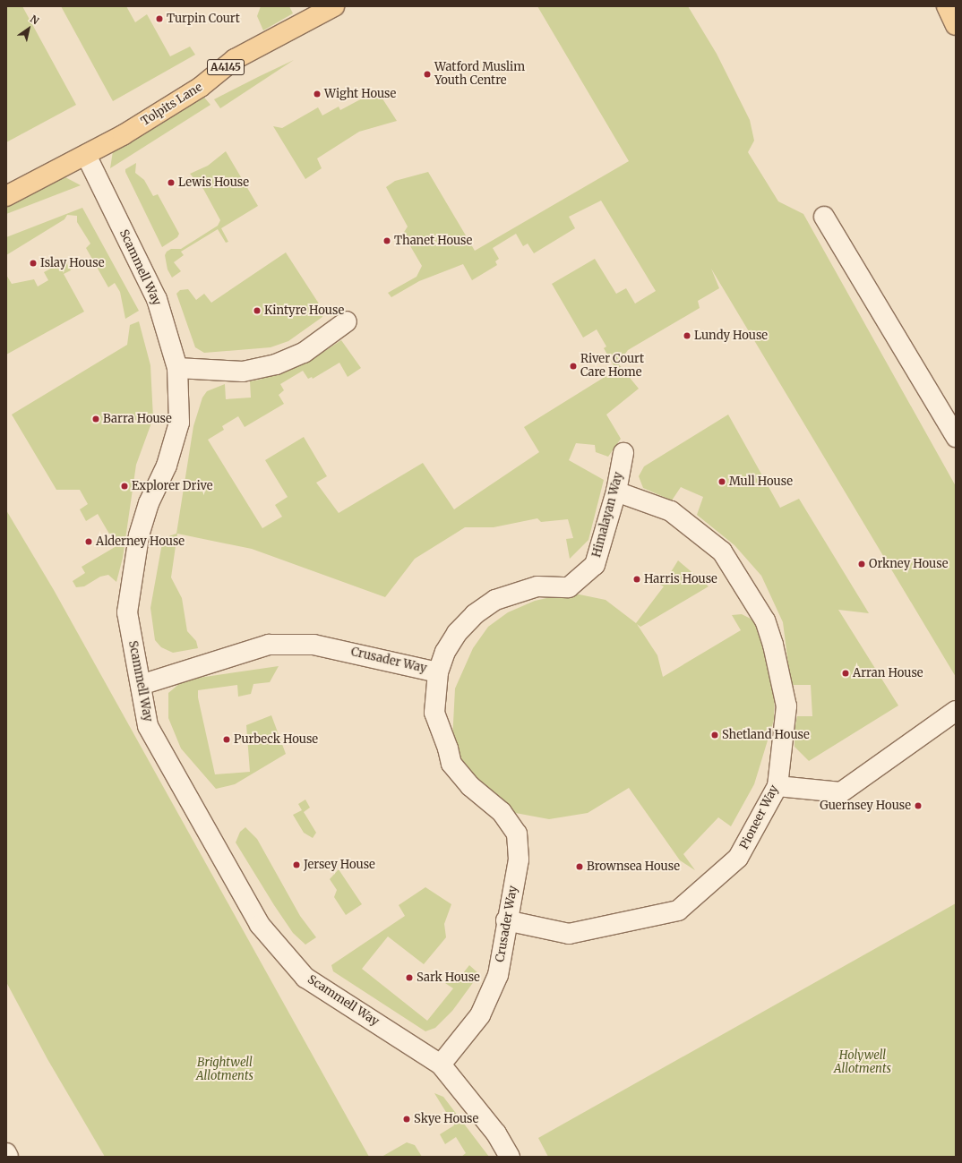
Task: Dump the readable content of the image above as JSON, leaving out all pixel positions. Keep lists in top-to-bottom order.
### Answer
{
  "streets": {
    "main road": ["A4145", "Tolpits Lane"],
    "street": [
      "Scammell Way",
      "Himalayan Way",
      "Crusader Way",
      "Pioneer Way"
    ]
  },
  "crossings": [
    ["Tolpits Lane", "Scammell Way"],
    ["Scammell Way", "Crusader Way"],
    ["Himalayan Way", "Crusader Way"],
    ["Himalayan Way", "Pioneer Way"],
    ["Crusader Way", "Pioneer Way"]
  ],
  "parks": ["Holywell Allotments", "Brightwell Allotments"],
  "places": [
    "Turpin Court",
    "Watford Muslim Youth Centre",
    "Wight House",
    "Lewis House",
    "Thanet House",
    "Islay House",
    "Kintyre House",
    "Lundy House",
    "River Court Care Home",
    "Barra House",
    "Mull House",
    "Explorer Drive",
    "Alderney House",
    "Orkney House",
    "Harris House",
    "Arran House",
    "Shetland House",
    "Purbeck House",
    "Guernsey House",
    "Jersey House",
    "Brownsea House",
    "Sark House",
    "Skye House"
  ],
  "north": "top right"
}
